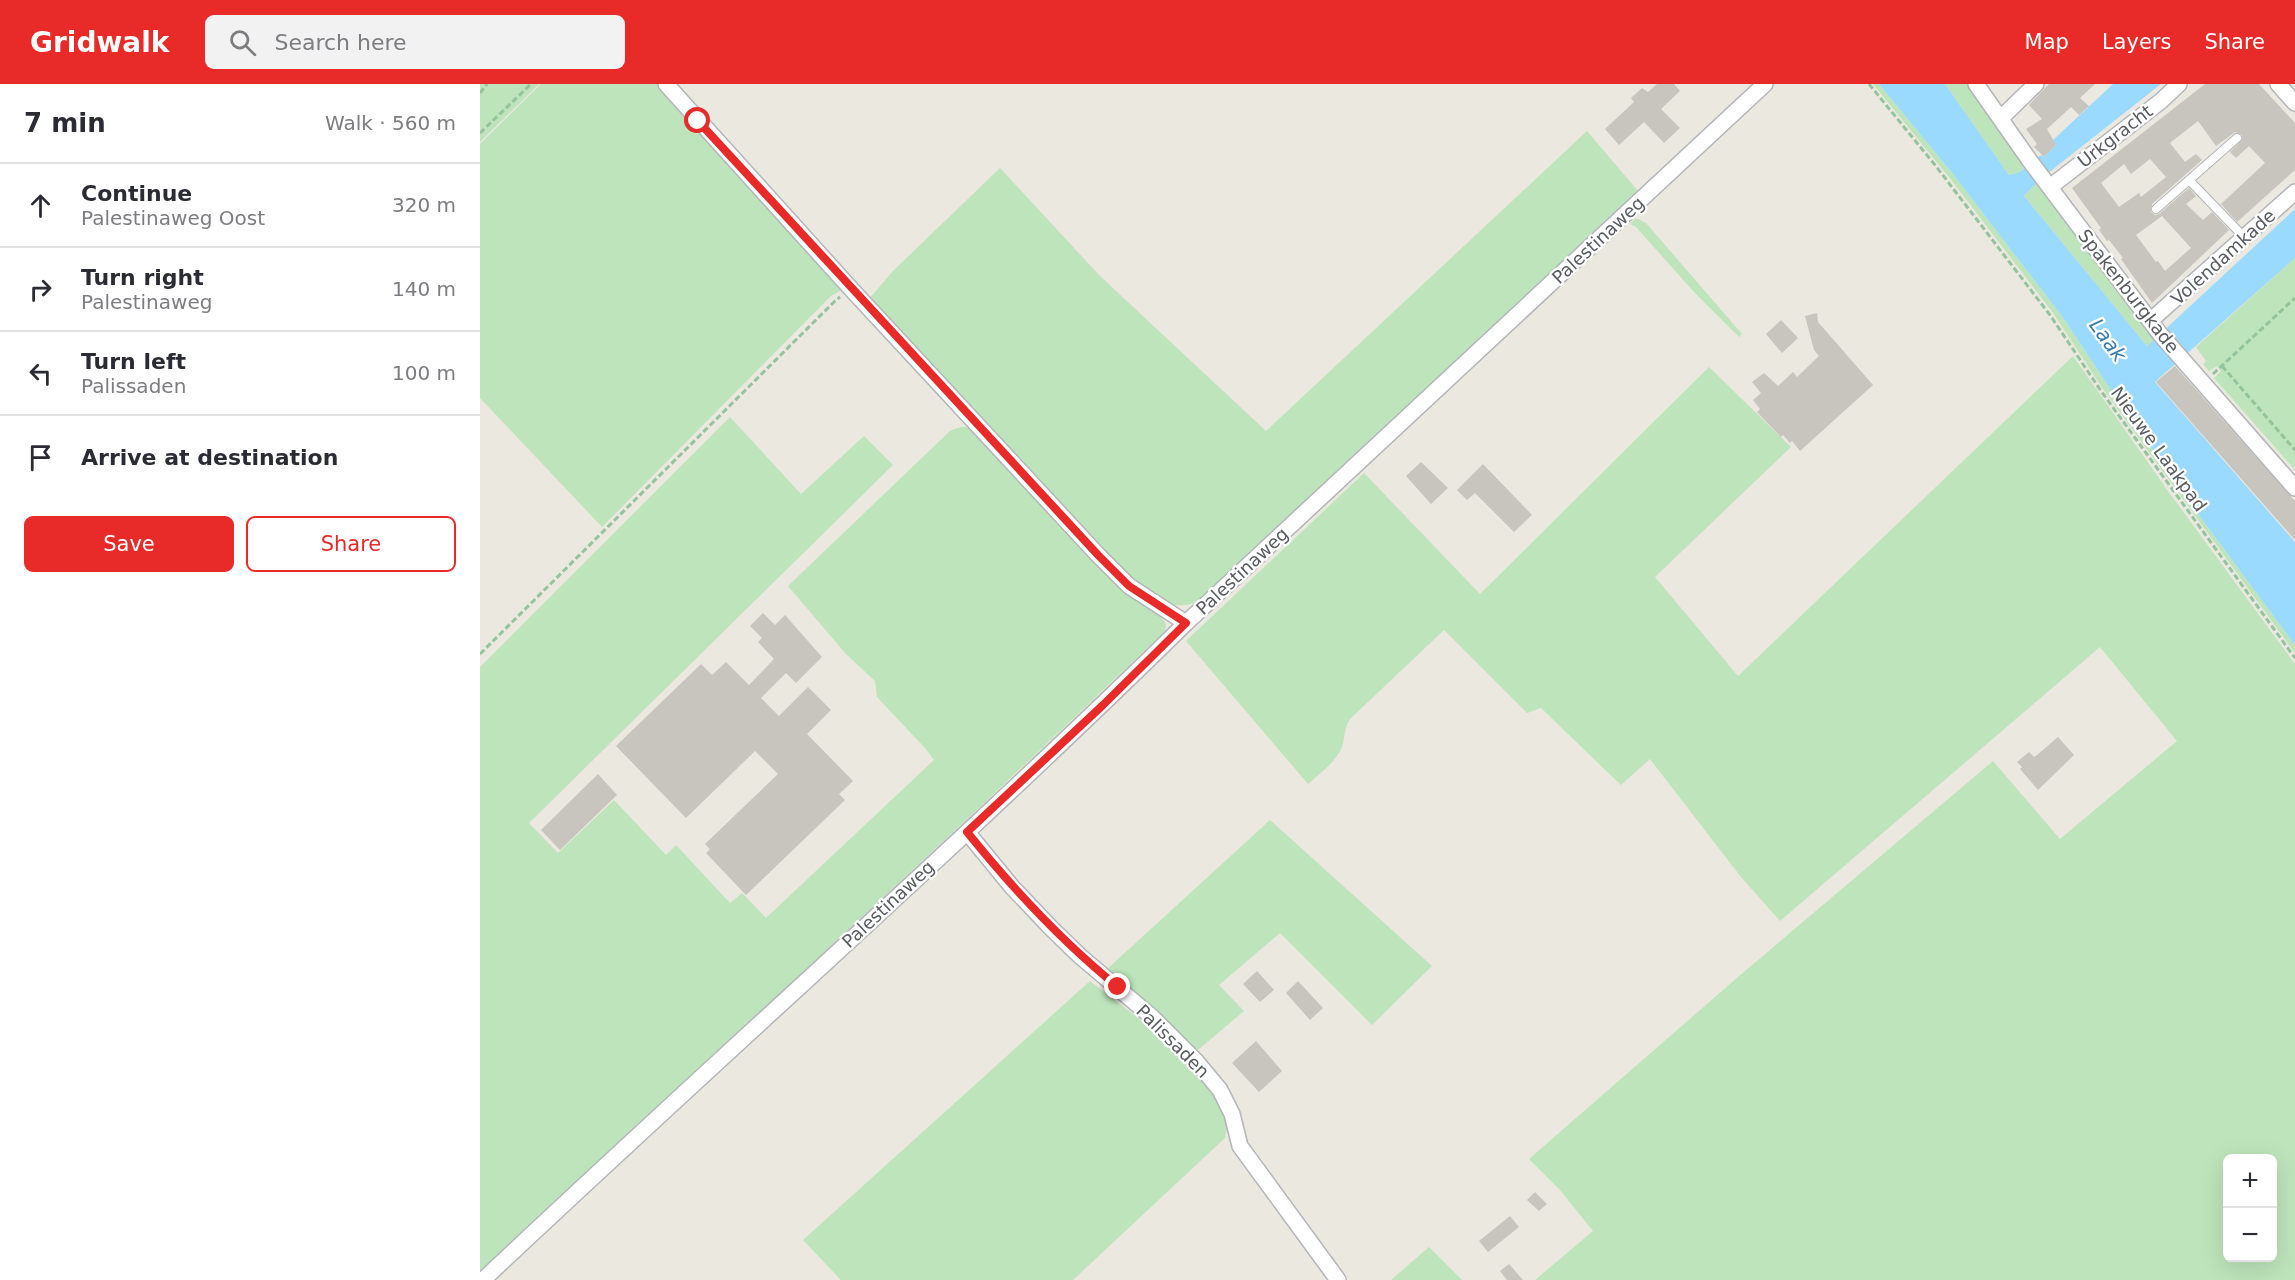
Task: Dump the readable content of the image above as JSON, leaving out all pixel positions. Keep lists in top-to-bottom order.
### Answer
{
  "streets": {
    "street": [
      "Urkgracht",
      "Palestinaweg",
      "Volendamkade",
      "Spakenburgkade",
      "Palissaden"
    ],
    "path": ["Nieuwe Laakpad"]
  },
  "crossings": [
    ["Urkgracht", "Spakenburgkade"],
    ["Palestinaweg", "Palissaden"],
    ["Volendamkade", "Spakenburgkade"]
  ],
  "water": ["Laak"],
  "page": {
    "header": "Gridwalk",
    "search": "Search here",
    "nav": ["Map", "Layers", "Share"],
    "heading": ["7 min", "Walk · 560 m"],
    "list": [
      ["Continue", "Palestinaweg Oost", "320 m"],
      ["Turn right", "Palestinaweg", "140 m"],
      ["Turn left", "Palissaden", "100 m"],
      "Arrive at destination"
    ],
    "buttons": ["Save", "Share"],
    "map_buttons": ["+", "−"]
  }
}
